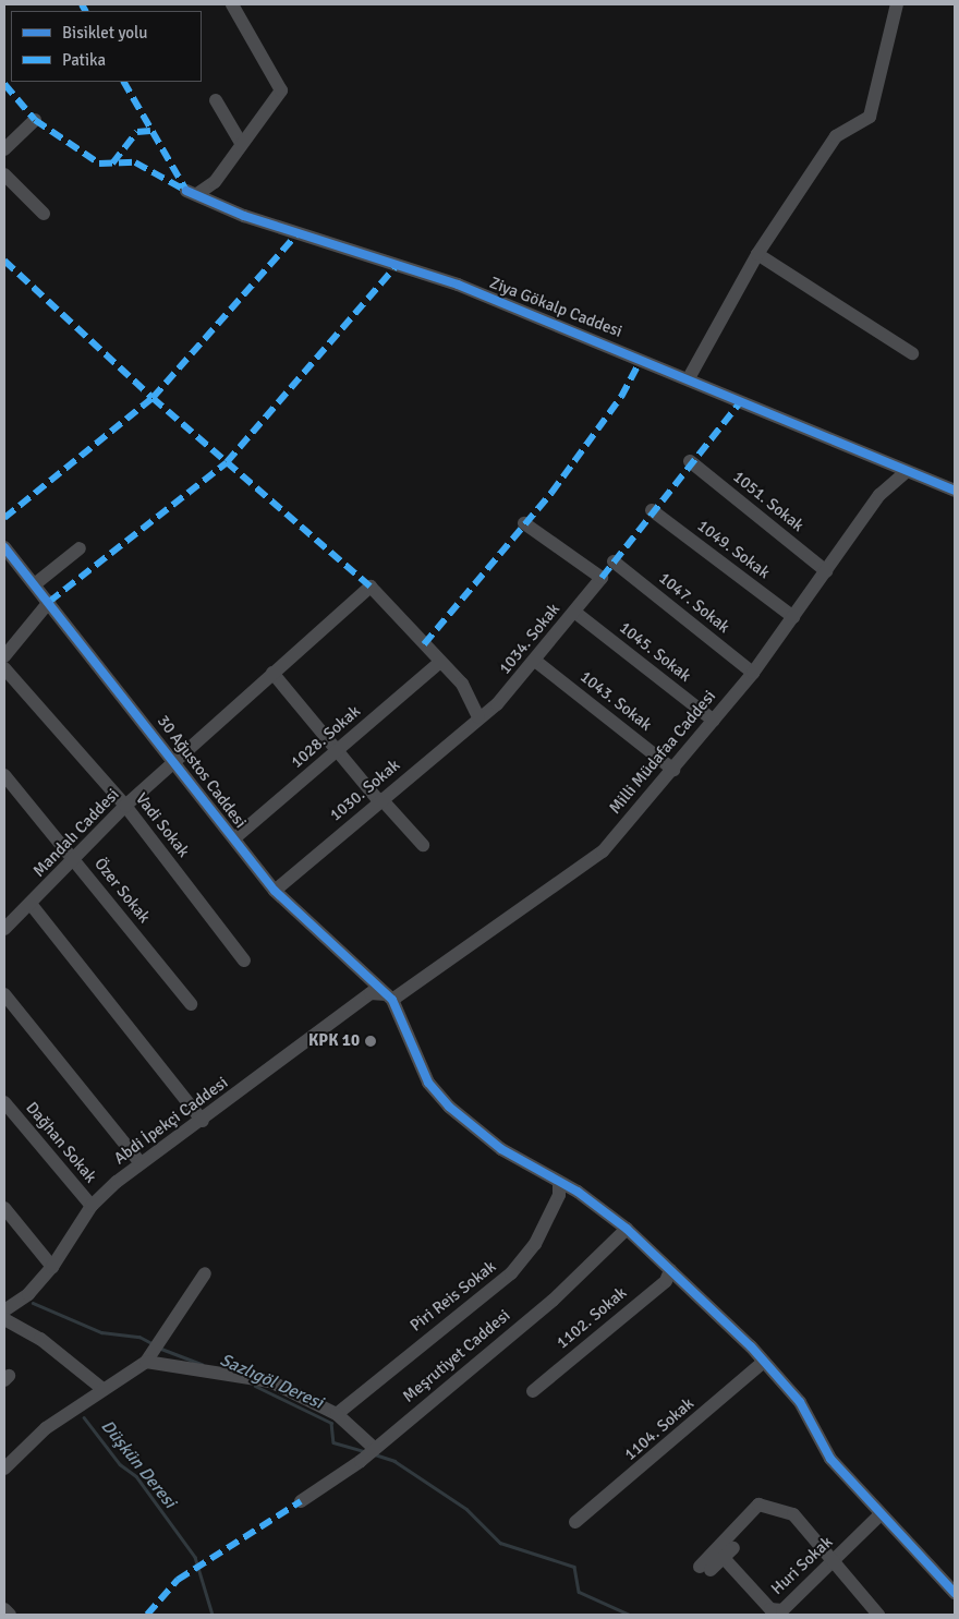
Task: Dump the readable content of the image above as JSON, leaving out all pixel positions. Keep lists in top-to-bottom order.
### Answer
{
  "streets": {
    "street": [
      "Ziya Gökalp Caddesi",
      "1051. Sokak",
      "1049. Sokak",
      "1047. Sokak",
      "1034. Sokak",
      "1045. Sokak",
      "1043. Sokak",
      "1028. Sokak",
      "Milli Müdafaa Caddesi",
      "30 Ağustos Caddesi",
      "1030. Sokak",
      "Vadi Sokak",
      "Mandalı Caddesi",
      "Özer Sokak",
      "Abdi İpekçi Caddesi",
      "Dağhan Sokak",
      "Piri Reis Sokak",
      "1102. Sokak",
      "Meşrutiyet Caddesi",
      "1104. Sokak",
      "Huri Sokak"
    ]
  },
  "crossings": [
    ["Ziya Gökalp Caddesi", "Milli Müdafaa Caddesi"],
    ["1051. Sokak", "Milli Müdafaa Caddesi"],
    ["1049. Sokak", "Milli Müdafaa Caddesi"],
    ["1047. Sokak", "Milli Müdafaa Caddesi"],
    ["1034. Sokak", "1045. Sokak"],
    ["1034. Sokak", "1043. Sokak"],
    ["1034. Sokak", "1030. Sokak"],
    ["1045. Sokak", "Milli Müdafaa Caddesi"],
    ["1043. Sokak", "Milli Müdafaa Caddesi"],
    ["1028. Sokak", "30 Ağustos Caddesi"],
    ["1028. Sokak", "Mandalı Caddesi"],
    ["Milli Müdafaa Caddesi", "30 Ağustos Caddesi"],
    ["Milli Müdafaa Caddesi", "Abdi İpekçi Caddesi"],
    ["30 Ağustos Caddesi", "1030. Sokak"],
    ["30 Ağustos Caddesi", "Mandalı Caddesi"],
    ["30 Ağustos Caddesi", "Abdi İpekçi Caddesi"],
    ["Vadi Sokak", "Mandalı Caddesi"],
    ["Mandalı Caddesi", "Özer Sokak"],
    ["Abdi İpekçi Caddesi", "Dağhan Sokak"]
  ],
  "water": ["Sazlıgöl Deresi", "Düşkün Deresi"],
  "places": ["KPK 10"],
  "legend": ["Bisiklet yolu", "Patika"]
}
